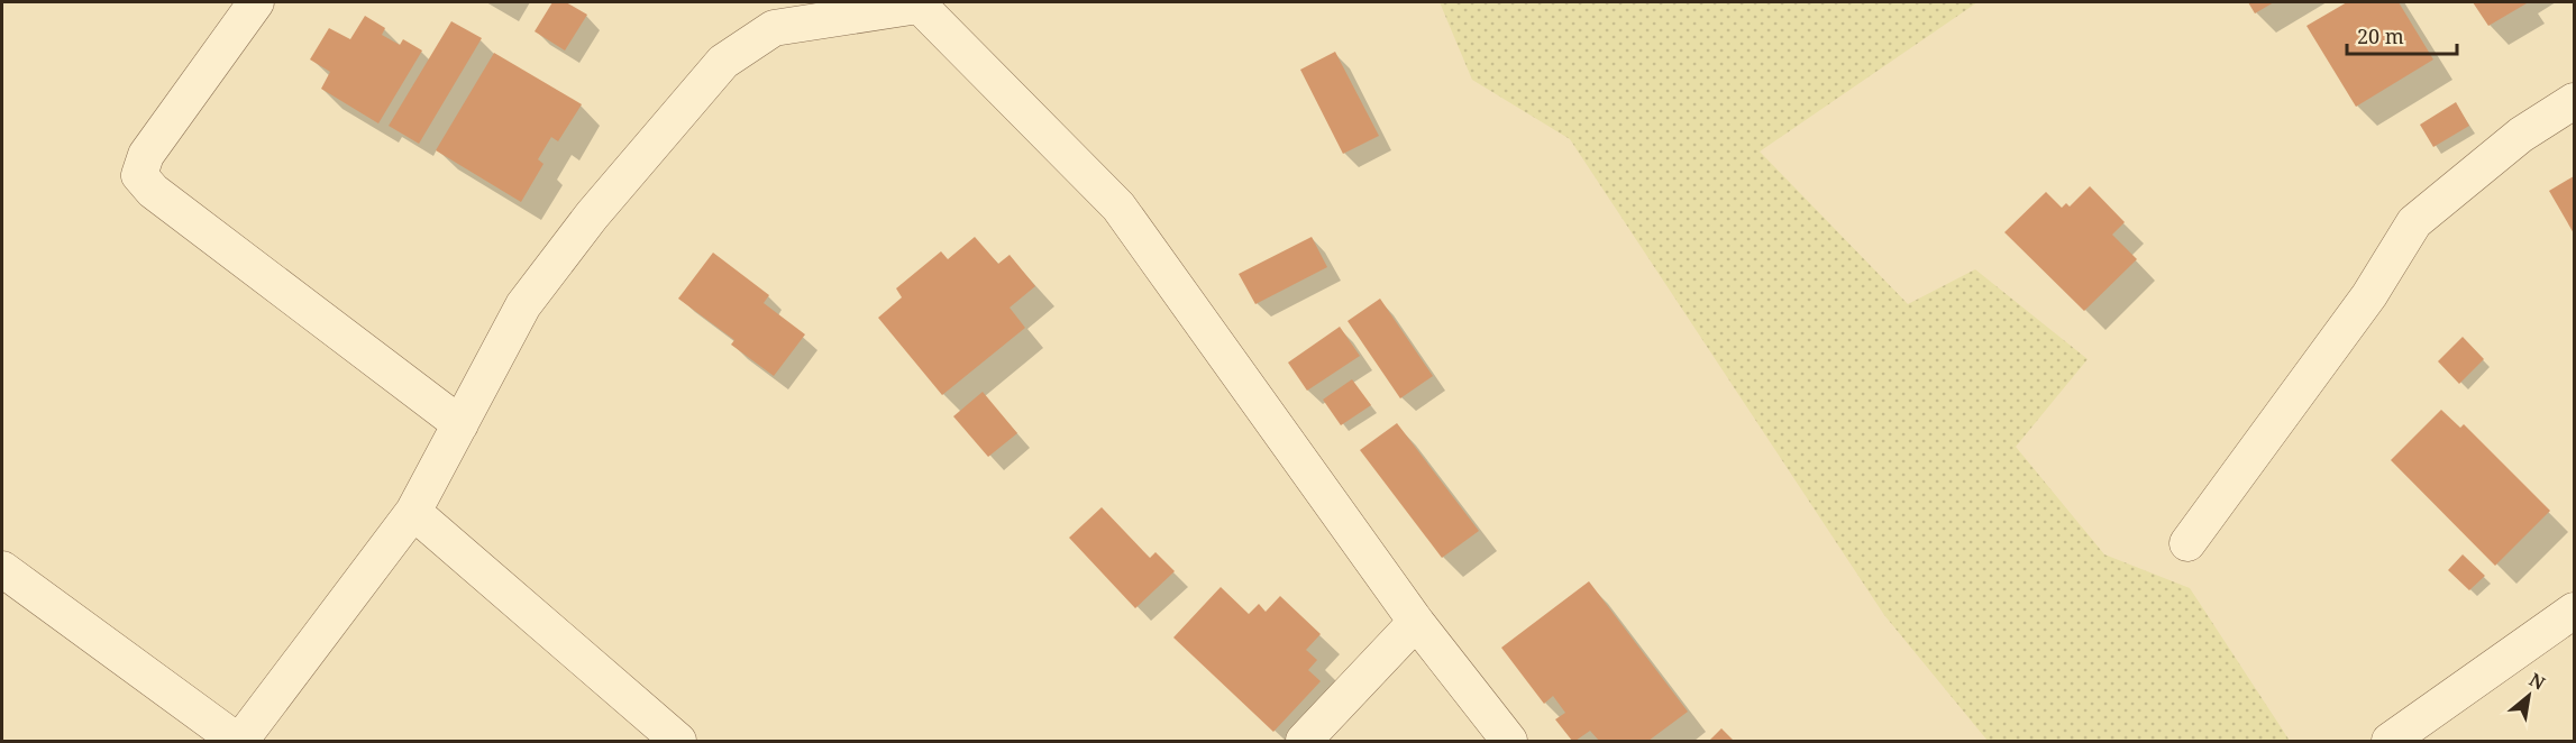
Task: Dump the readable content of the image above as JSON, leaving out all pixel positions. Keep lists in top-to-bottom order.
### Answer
{
  "scale_bar": "20 m",
  "north": "top right"
}
